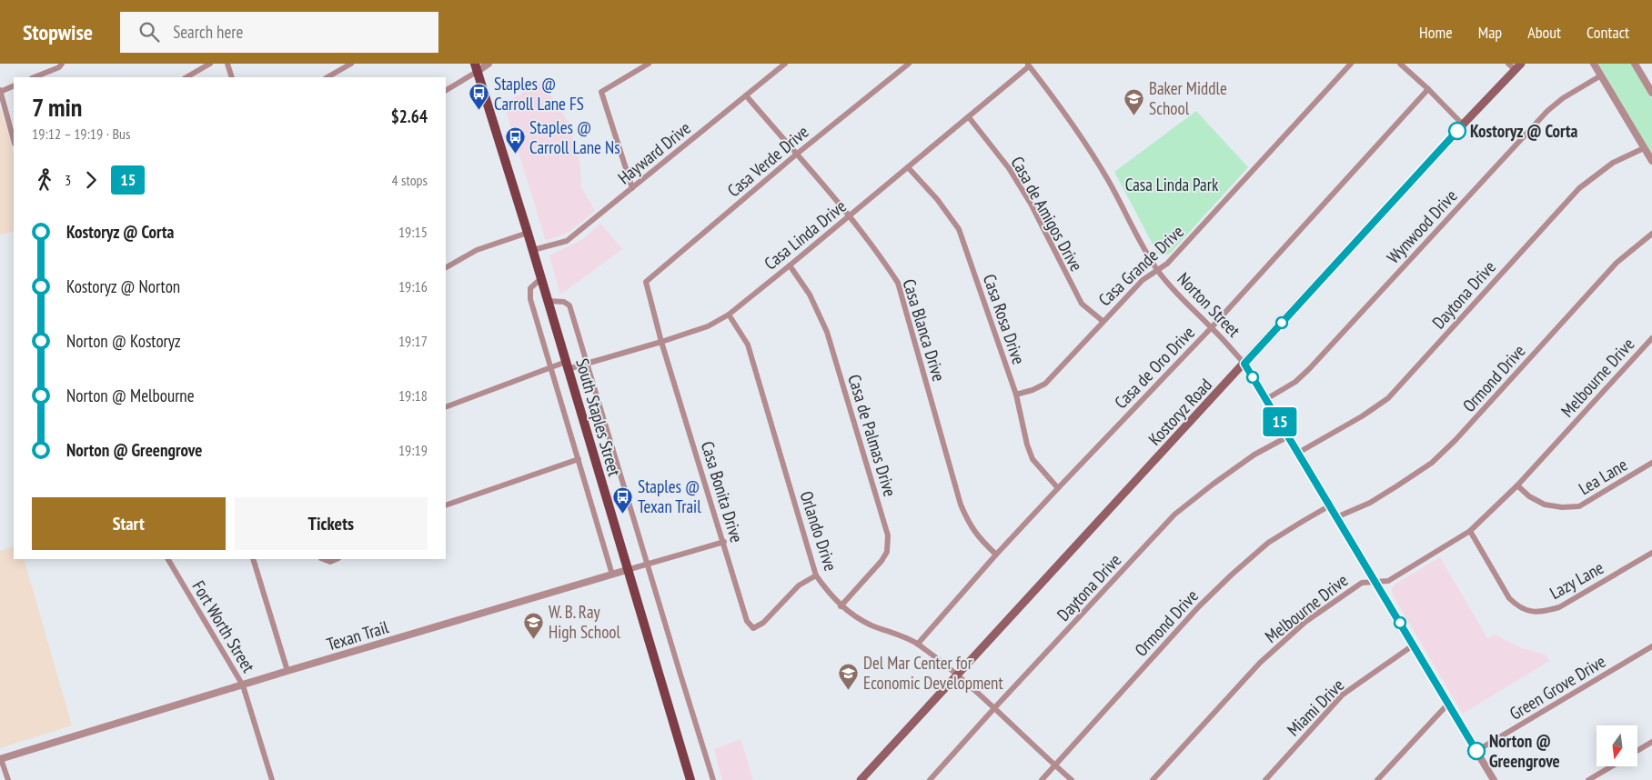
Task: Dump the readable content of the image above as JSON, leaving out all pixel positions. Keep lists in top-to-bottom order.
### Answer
{
  "streets": {
    "main road": ["Kostoryz Road", "South Staples Street"],
    "street": [
      "Hayward Drive",
      "Casa Verde Drive",
      "Casa de Amigos Drive",
      "Wynwood Drive",
      "Casa Linda Drive",
      "Casa Grande Drive",
      "Daytona Drive",
      "Norton Street",
      "Casa Rosa Drive",
      "Casa Blanca Drive",
      "Casa de Oro Drive",
      "Melbourne Drive",
      "Ormond Drive",
      "Casa de Palmas Drive",
      "Lea Lane",
      "Casa Bonita Drive",
      "Orlando Drive",
      "Lazy Lane",
      "Fort Worth Street",
      "Texan Trail",
      "Green Grove Drive",
      "Miami Drive"
    ]
  },
  "crossings": [
    ["Hayward Drive", "Casa Blanca Drive"],
    ["Hayward Drive", "South Staples Street"],
    ["Casa Verde Drive", "Casa Blanca Drive"],
    ["Casa Verde Drive", "Casa Bonita Drive"],
    ["Casa de Amigos Drive", "Casa Linda Drive"],
    ["Casa de Amigos Drive", "Casa Grande Drive"],
    ["Wynwood Drive", "Norton Street"],
    ["Casa Linda Drive", "Norton Street"],
    ["Casa Linda Drive", "Casa Rosa Drive"],
    ["Casa Linda Drive", "Casa Blanca Drive"],
    ["Casa Linda Drive", "South Staples Street"],
    ["Casa Linda Drive", "Casa de Palmas Drive"],
    ["Casa Linda Drive", "Casa Bonita Drive"],
    ["Casa Linda Drive", "Orlando Drive"],
    ["Casa Grande Drive", "Norton Street"],
    ["Casa Grande Drive", "Casa Rosa Drive"],
    ["Daytona Drive", "Norton Street"],
    ["Daytona Drive", "Orlando Drive"],
    ["Norton Street", "Casa de Oro Drive"],
    ["Norton Street", "Melbourne Drive"],
    ["Norton Street", "Ormond Drive"],
    ["Norton Street", "Kostoryz Road"],
    ["Norton Street", "Green Grove Drive"],
    ["Norton Street", "Miami Drive"],
    ["Casa Rosa Drive", "Casa de Oro Drive"],
    ["Casa Blanca Drive", "Casa de Oro Drive"],
    ["Casa de Oro Drive", "Orlando Drive"],
    ["Melbourne Drive", "Lea Lane"],
    ["Melbourne Drive", "Lazy Lane"],
    ["Ormond Drive", "Orlando Drive"],
    ["Kostoryz Road", "Orlando Drive"],
    ["South Staples Street", "Texan Trail"],
    ["Casa de Palmas Drive", "Orlando Drive"],
    ["Casa Bonita Drive", "Orlando Drive"],
    ["Casa Bonita Drive", "Texan Trail"],
    ["Fort Worth Street", "Texan Trail"]
  ],
  "parks": ["Casa Linda Park"],
  "places": {
    "bus stop": ["Staples @ Carroll Lane FS", "Staples @ Carroll Lane Ns", "Staples @ Texan Trail"],
    "school or university": ["Baker Middle School", "W. B. Ray High School", "Del Mar Center for Economic Development"],
    "other": ["Kostoryz @ Corta", "Norton @ Greengrove"]
  },
  "lines": ["bus line 15"],
  "north": "bottom",
  "page": {
    "header": "Stopwise",
    "search": "Search here",
    "nav": [
      "Home",
      "Map",
      "About",
      "Contact"
    ],
    "on_map": "15",
    "heading": ["7 min", "19:12 – 19:19 · Bus", "$2.64"],
    "legs": ["3", "15", "4 stops"],
    "list": [
      {
        "name": "Kostoryz @ Corta",
        "value": "19:15"
      },
      {
        "name": "Kostoryz @ Norton",
        "value": "19:16"
      },
      {
        "name": "Norton @ Kostoryz",
        "value": "19:17"
      },
      {
        "name": "Norton @ Melbourne",
        "value": "19:18"
      },
      {
        "name": "Norton @ Greengrove",
        "value": "19:19"
      }
    ],
    "buttons": ["Start", "Tickets"]
  }
}
